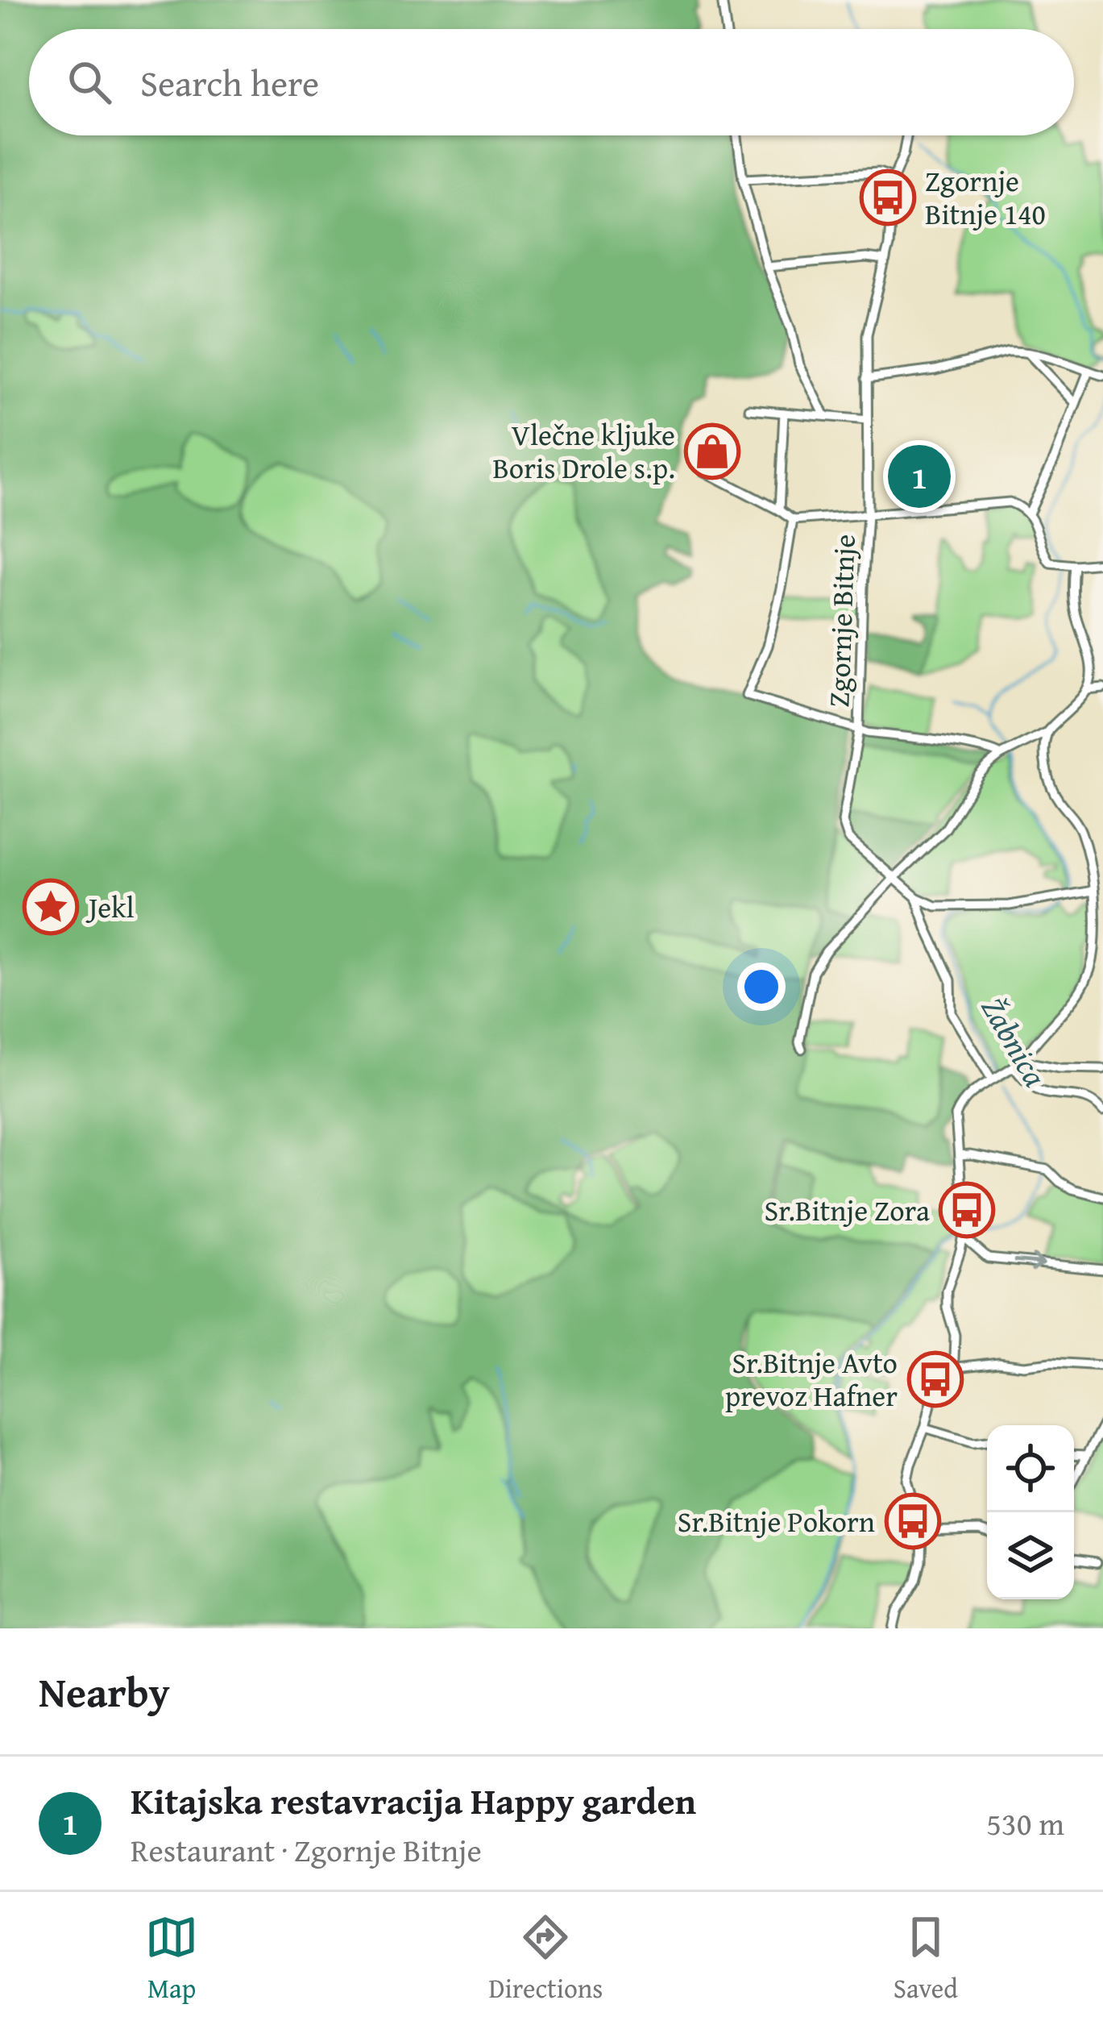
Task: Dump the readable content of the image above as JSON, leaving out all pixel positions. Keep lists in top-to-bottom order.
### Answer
{
  "streets": {
    "street": ["Zgornje Bitnje"]
  },
  "water": ["Žabnica"],
  "places": {
    "bus stop": [
      "Zgornje Bitnje 140",
      "Sr.Bitnje Zora",
      "Sr.Bitnje Avto prevoz Hafner",
      "Sr.Bitnje Pokorn"
    ],
    "shop": ["Vlečne kljuke Boris Drole s.p."],
    "place": ["Jekl"]
  },
  "page": {
    "search": "Search here",
    "pins": "1",
    "heading": "Nearby",
    "list": [
      {
        "mark": "1",
        "name": "Kitajska restavracija Happy garden",
        "note": "Restaurant · Zgornje Bitnje",
        "value": "530 m"
      }
    ],
    "nav": ["Map", "Directions", "Saved"]
  }
}
